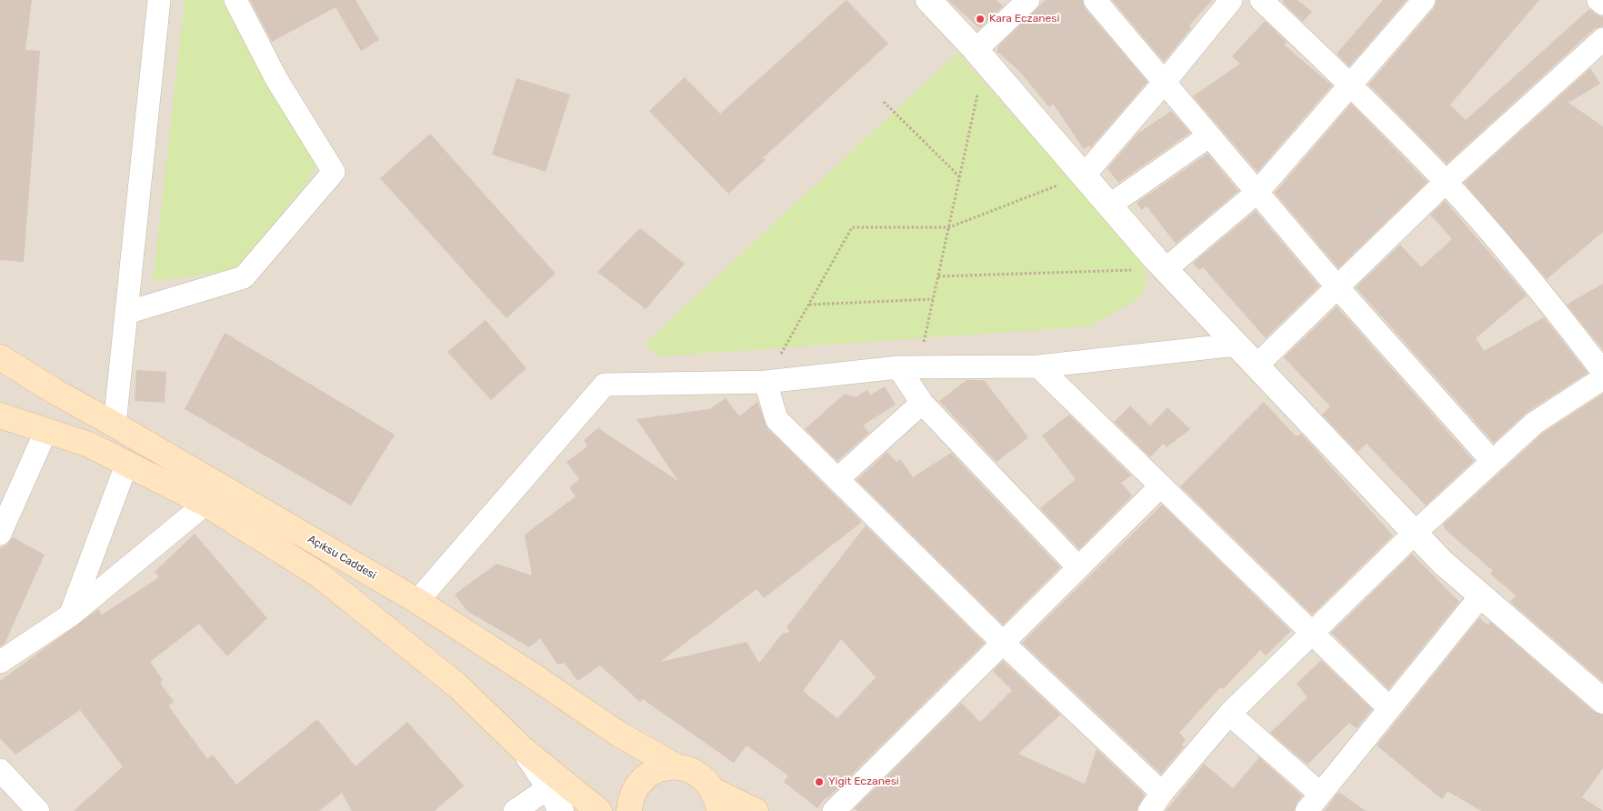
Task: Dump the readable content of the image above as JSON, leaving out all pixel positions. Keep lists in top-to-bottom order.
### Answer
{
  "streets": {
    "main road": ["Açıksu Caddesi"]
  },
  "places": ["Kara Eczanesi", "Yigit Eczanesi"]
}
